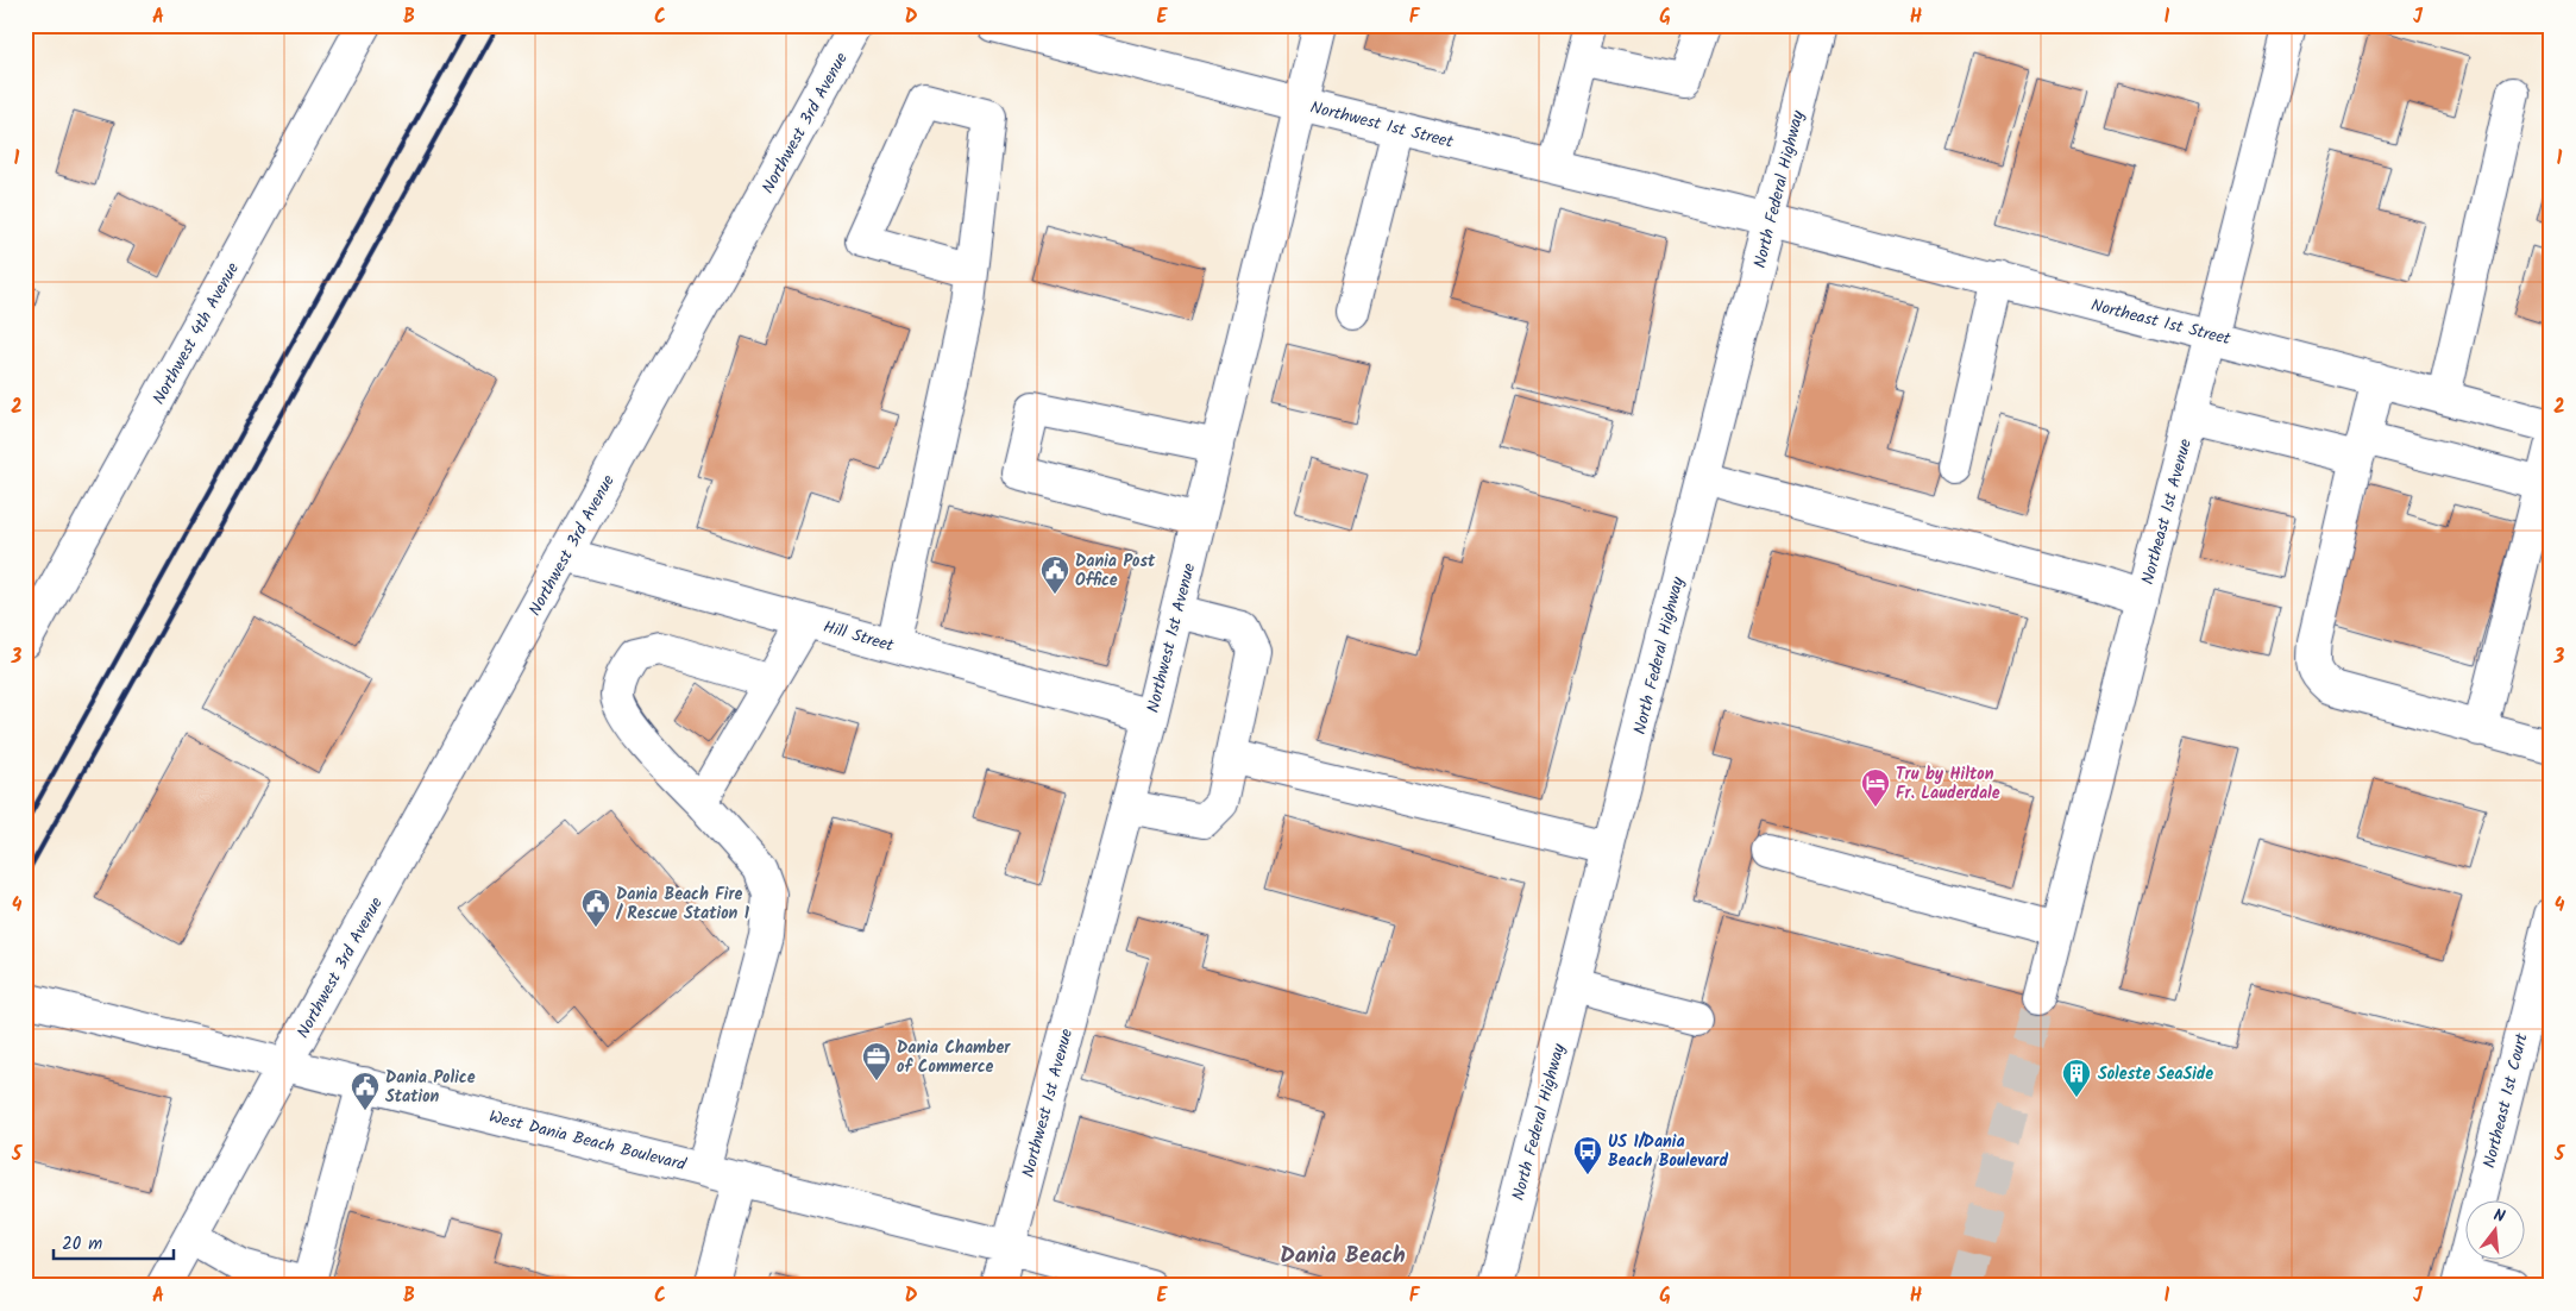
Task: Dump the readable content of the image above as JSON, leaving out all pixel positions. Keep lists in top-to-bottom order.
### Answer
{
  "streets": {
    "street": [
      "Northwest 3rd Avenue",
      "Northwest 1st Street",
      "North Federal Highway",
      "Northeast 1st Street",
      "Northwest 4th Avenue",
      "Northeast 1st Avenue",
      "Hill Street",
      "Northwest 1st Avenue",
      "Northeast 1st Court",
      "West Dania Beach Boulevard"
    ]
  },
  "crossings": [
    ["Northwest 3rd Avenue", "Hill Street"],
    ["Northwest 3rd Avenue", "West Dania Beach Boulevard"],
    ["Northwest 1st Street", "North Federal Highway"],
    ["Northwest 1st Street", "Northeast 1st Street"],
    ["Northwest 1st Street", "Northwest 1st Avenue"],
    ["North Federal Highway", "Northeast 1st Street"],
    ["Northeast 1st Street", "Northeast 1st Avenue"],
    ["Hill Street", "Northwest 1st Avenue"],
    ["Northwest 1st Avenue", "West Dania Beach Boulevard"]
  ],
  "districts": ["Dania Beach"],
  "places": {
    "public building": ["Dania Post Office", "Dania Beach Fire / Rescue Station 1", "Dania Police Station"],
    "hotel": ["Tru by Hilton Fr. Lauderdale"],
    "office": ["Dania Chamber of Commerce"],
    "building": ["Soleste SeaSide"],
    "bus stop": ["US 1/Dania Beach Boulevard"]
  },
  "scale_bar": "20 m",
  "north": "top",
  "grid": {
    "columns": [
      "A",
      "B",
      "C",
      "D",
      "E",
      "F",
      "G",
      "H",
      "I",
      "J"
    ],
    "rows": [
      "1",
      "2",
      "3",
      "4",
      "5"
    ]
  }
}
